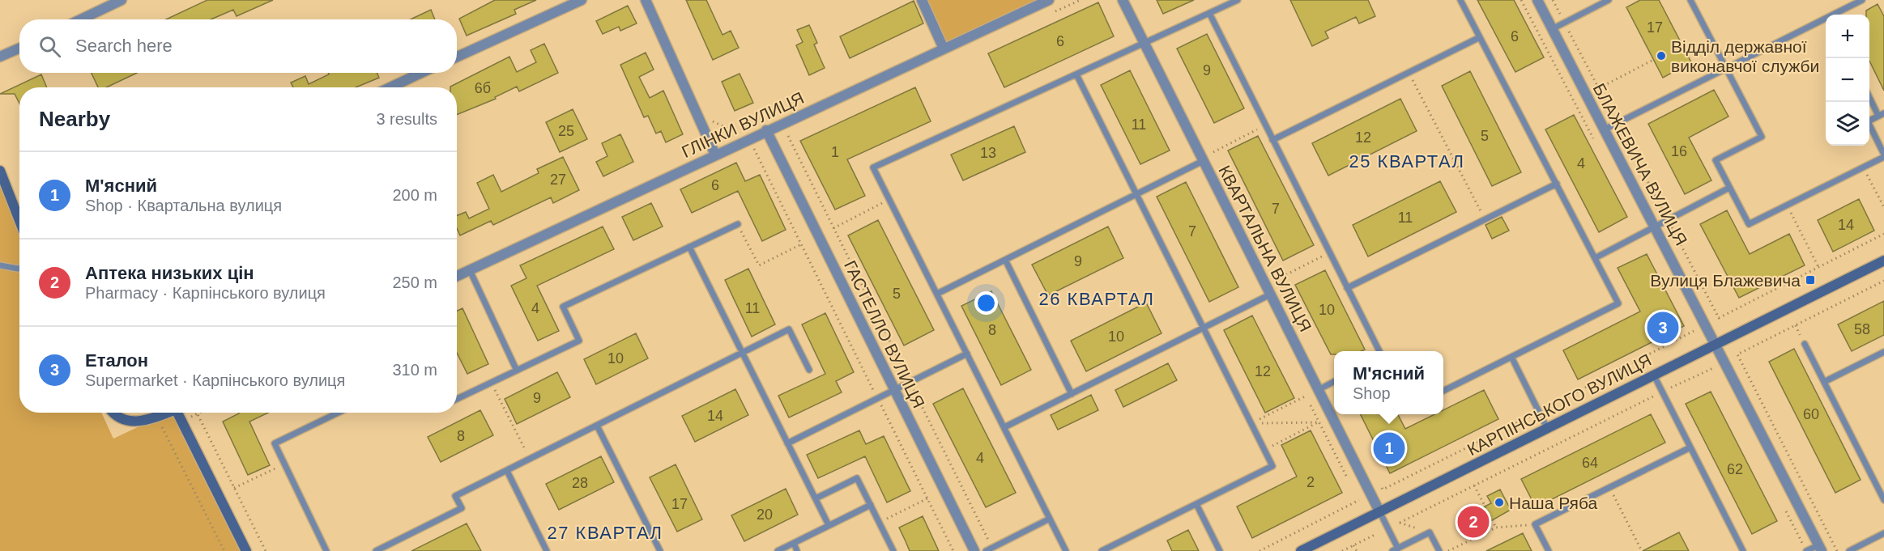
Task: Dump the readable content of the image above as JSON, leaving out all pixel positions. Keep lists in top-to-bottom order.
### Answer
{
  "streets": {
    "street": [
      "ГЛІНКИ ВУЛИЦЯ",
      "БЛАЖЕВИЧА ВУЛИЦЯ",
      "КВАРТАЛЬНА ВУЛИЦЯ",
      "ГАСТЕЛЛО ВУЛИЦЯ",
      "КАРПІНСЬКОГО ВУЛИЦЯ"
    ]
  },
  "crossings": [
    ["ГЛІНКИ ВУЛИЦЯ", "ГАСТЕЛЛО ВУЛИЦЯ"],
    ["БЛАЖЕВИЧА ВУЛИЦЯ", "КАРПІНСЬКОГО ВУЛИЦЯ"],
    ["КВАРТАЛЬНА ВУЛИЦЯ", "КАРПІНСЬКОГО ВУЛИЦЯ"]
  ],
  "districts": ["25 КВАРТАЛ", "26 КВАРТАЛ", "27 КВАРТАЛ"],
  "places": {
    "other": ["Відділ державної виконавчої служби", "Наша Ряба"],
    "transit": ["Вулиця Блажевича"]
  },
  "house_numbers": [
    "17",
    "6",
    "6",
    "9",
    "6б",
    "11",
    "25",
    "5",
    "12",
    "16",
    "1",
    "13",
    "4",
    "27",
    "6",
    "7",
    "11",
    "14",
    "7",
    "9",
    "5",
    "4",
    "11",
    "10",
    "58",
    "8",
    "10",
    "10",
    "12",
    "9",
    "60",
    "14",
    "8",
    "4",
    "64",
    "62",
    "2",
    "28",
    "17",
    "20"
  ],
  "page": {
    "map_buttons": ["+", "−"],
    "search": "Search here",
    "heading": ["Nearby", "3 results"],
    "list": [
      {
        "mark": "1",
        "name": "М'ясний",
        "note": "Shop · Квартальна вулиця",
        "value": "200 m"
      },
      {
        "mark": "2",
        "name": "Аптека низьких цін",
        "note": "Pharmacy · Карпінського вулиця",
        "value": "250 m"
      },
      {
        "mark": "3",
        "name": "Еталон",
        "note": "Supermarket · Карпінського вулиця",
        "value": "310 m"
      }
    ],
    "pins": ["3", "1", "2"],
    "popup": ["М'ясний", "Shop"]
  }
}
